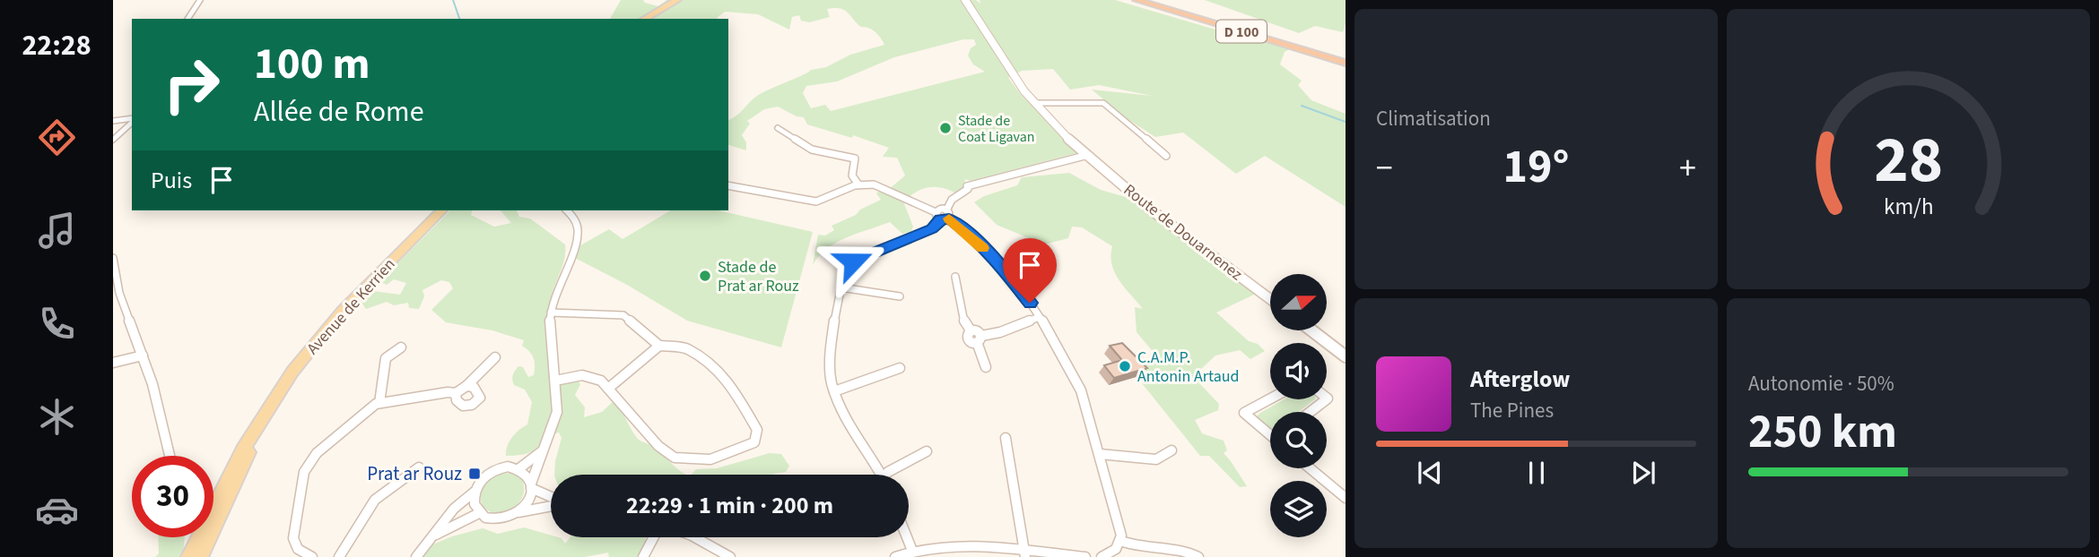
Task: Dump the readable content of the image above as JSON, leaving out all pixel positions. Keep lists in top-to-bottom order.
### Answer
{
  "streets": {
    "highway": ["D 100"],
    "main road": ["Route de Douarnenez", "Avenue de Kerrien"]
  },
  "places": {
    "other": ["Stade de Coat Ligavan", "Stade de Prat ar Rouz", "C.A.M.P. Antonin Artaud"],
    "transit": ["Prat ar Rouz"]
  },
  "north": "right",
  "page": {
    "tabs": "22:28",
    "tile": [
      "Climatisation",
      ["Autonomie · 50%", "250 km"]
    ],
    "turn": ["100 m", "Allée de Rome"],
    "heat": ["−", "19°", "+"],
    "then": "Puis",
    "song": ["Afterglow", "The Pines"],
    "limit": "30",
    "trip": "22:29 · 1 min · 200 m",
    "gauge": ["28", "km/h"]
  }
}
